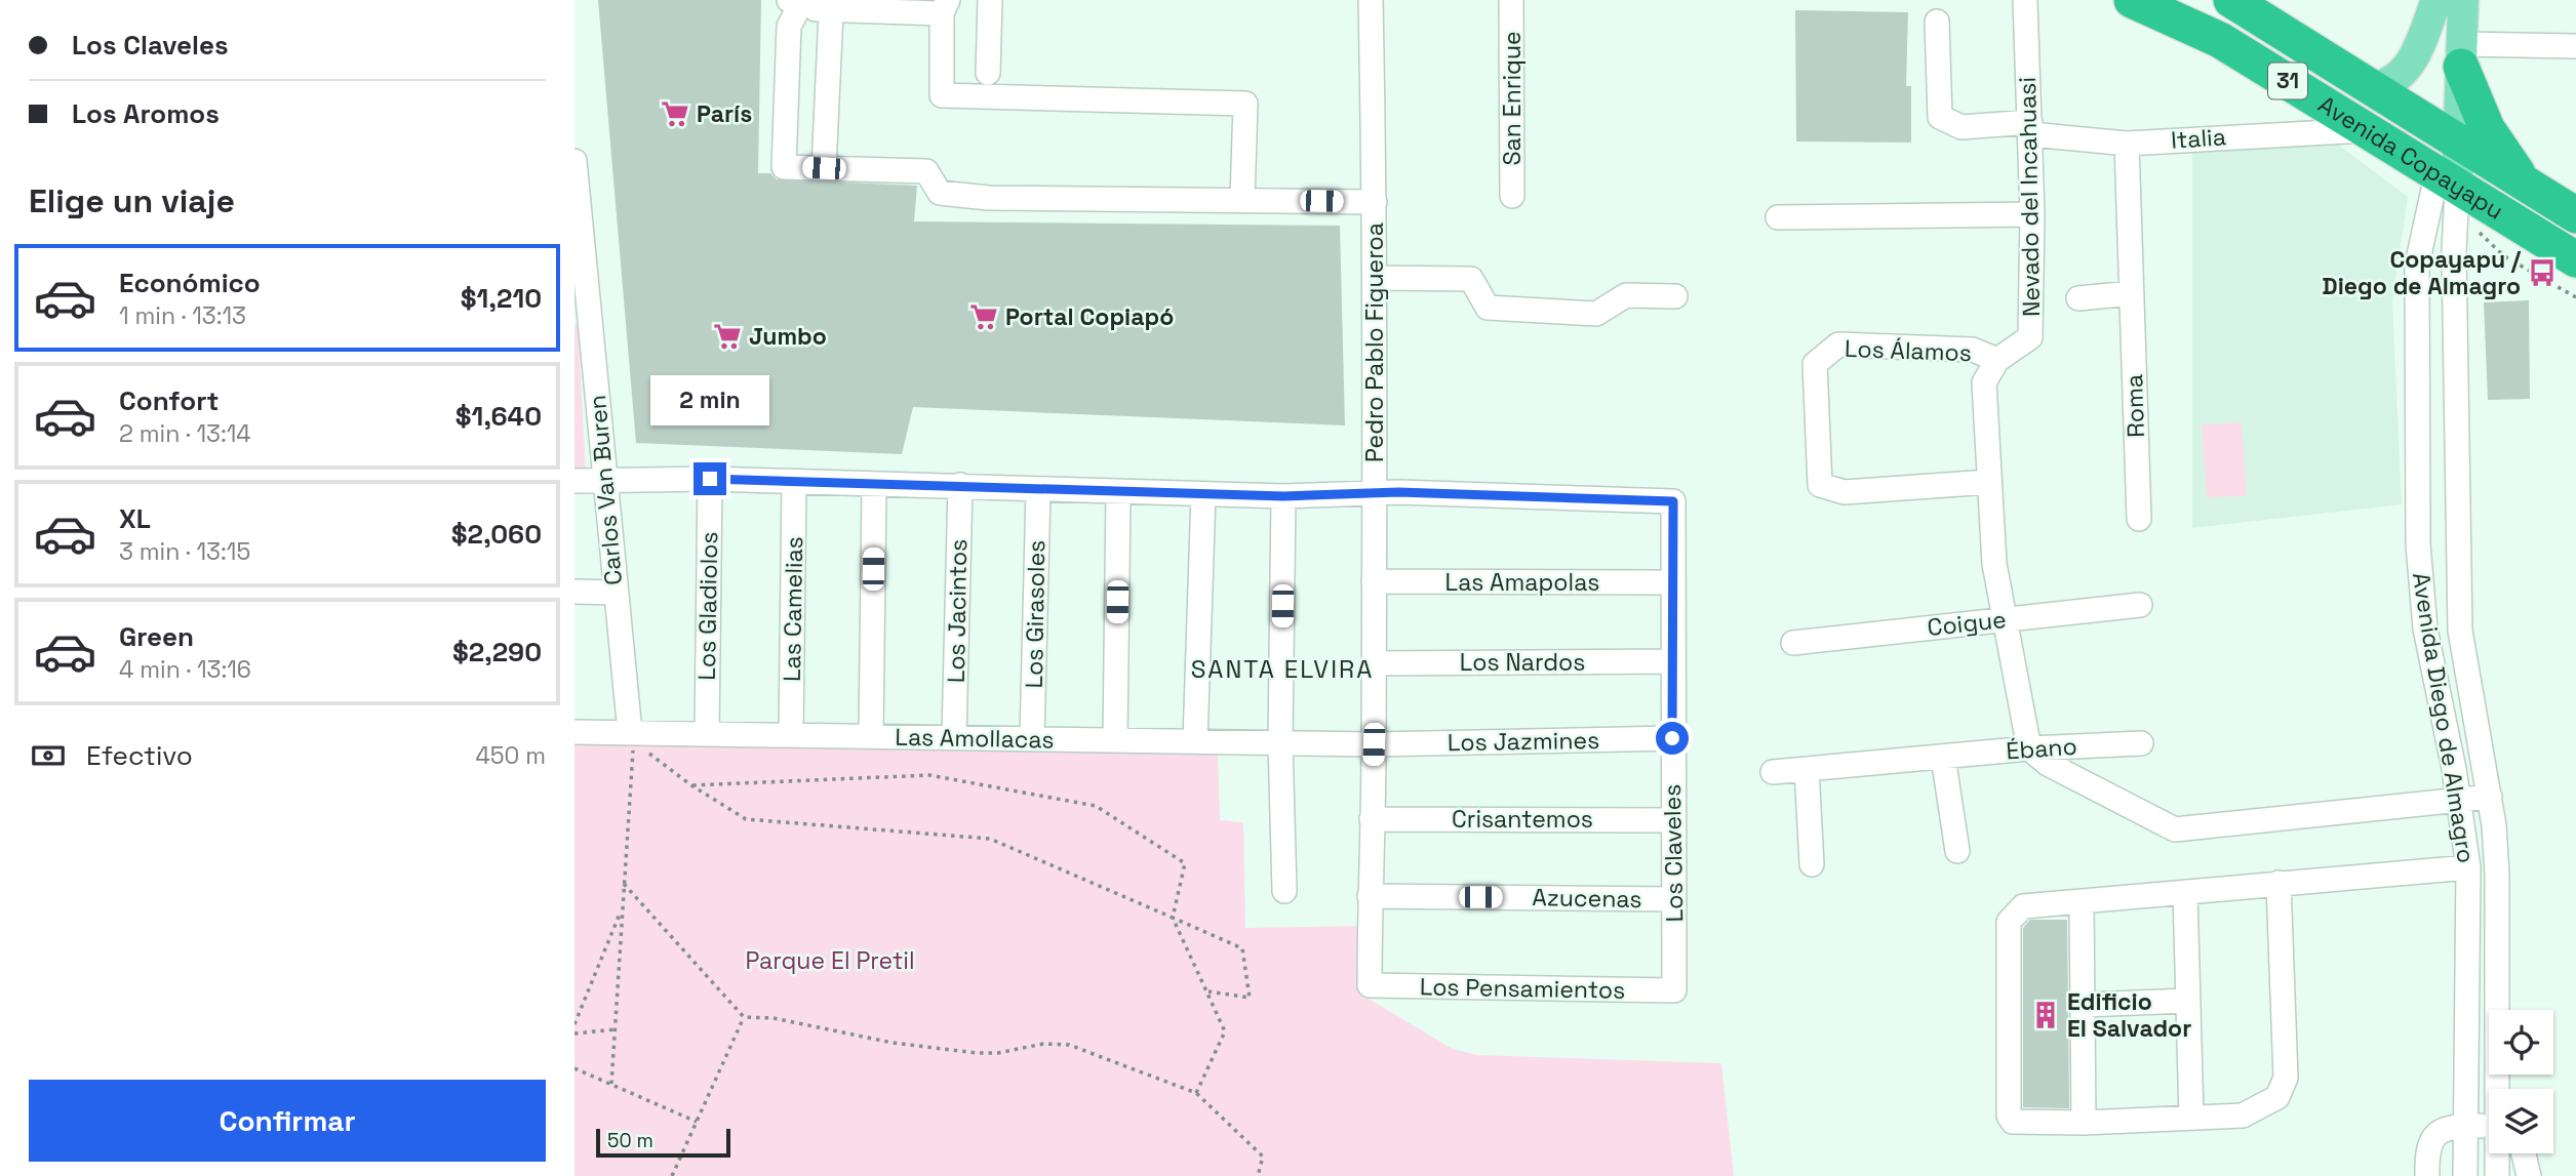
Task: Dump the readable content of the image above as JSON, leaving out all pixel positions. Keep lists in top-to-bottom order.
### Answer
{
  "streets": {
    "highway": ["31", "Avenida Copayapu"],
    "street": [
      "San Enrique",
      "Italia",
      "Nevado del Incahuasi",
      "Pedro Pablo Figueroa",
      "Los Álamos",
      "Roma",
      "Carlos Van Buren",
      "Las Amapolas",
      "Los Gladiolos",
      "Las Camelias",
      "Los Jacintos",
      "Los Girasoles",
      "Coigue",
      "Los Nardos",
      "Avenida Diego de Almagro",
      "Las Amollacas",
      "Los Jazmines",
      "Ébano",
      "Crisantemos",
      "Los Claveles",
      "Azucenas",
      "Los Pensamientos"
    ]
  },
  "crossings": [
    ["Italia", "Avenida Copayapu"],
    ["Italia", "Nevado del Incahuasi"],
    ["Italia", "Roma"],
    ["Avenida Copayapu", "Avenida Diego de Almagro"],
    ["Nevado del Incahuasi", "Los Álamos"],
    ["Pedro Pablo Figueroa", "Las Amapolas"],
    ["Pedro Pablo Figueroa", "Los Nardos"],
    ["Pedro Pablo Figueroa", "Las Amollacas"],
    ["Pedro Pablo Figueroa", "Los Jazmines"],
    ["Pedro Pablo Figueroa", "Crisantemos"],
    ["Pedro Pablo Figueroa", "Los Claveles"],
    ["Pedro Pablo Figueroa", "Azucenas"],
    ["Pedro Pablo Figueroa", "Los Pensamientos"],
    ["Carlos Van Buren", "Las Amollacas"],
    ["Las Amapolas", "Los Claveles"],
    ["Los Gladiolos", "Las Amollacas"],
    ["Las Camelias", "Las Amollacas"],
    ["Los Jacintos", "Las Amollacas"],
    ["Los Girasoles", "Las Amollacas"],
    ["Los Nardos", "Los Claveles"],
    ["Las Amollacas", "Los Jazmines"],
    ["Los Jazmines", "Los Claveles"],
    ["Crisantemos", "Los Claveles"],
    ["Los Claveles", "Azucenas"],
    ["Los Claveles", "Los Pensamientos"]
  ],
  "districts": ["SANTA ELVIRA"],
  "parks": ["Parque El Pretil"],
  "places": {
    "supermarket": ["París", "Portal Copiapó", "Jumbo"],
    "bus stop": ["Copayapu / Diego de Almagro"],
    "building": ["Edificio El Salvador"]
  },
  "scale_bar": "50 m",
  "page": {
    "banner": ["Los Claveles", "Los Aromos"],
    "heading": "Elige un viaje",
    "list": [
      {
        "name": "Económico",
        "note": "1 min · 13:13",
        "value": "$1,210"
      },
      {
        "name": "Confort",
        "note": "2 min · 13:14",
        "value": "$1,640"
      },
      {
        "name": "XL",
        "note": "3 min · 13:15",
        "value": "$2,060"
      },
      {
        "name": "Green",
        "note": "4 min · 13:16",
        "value": "$2,290"
      }
    ],
    "bubble": "2 min",
    "pay": ["Efectivo", "450 m"],
    "buttons": "Confirmar",
    "scale": "50 m"
  }
}
